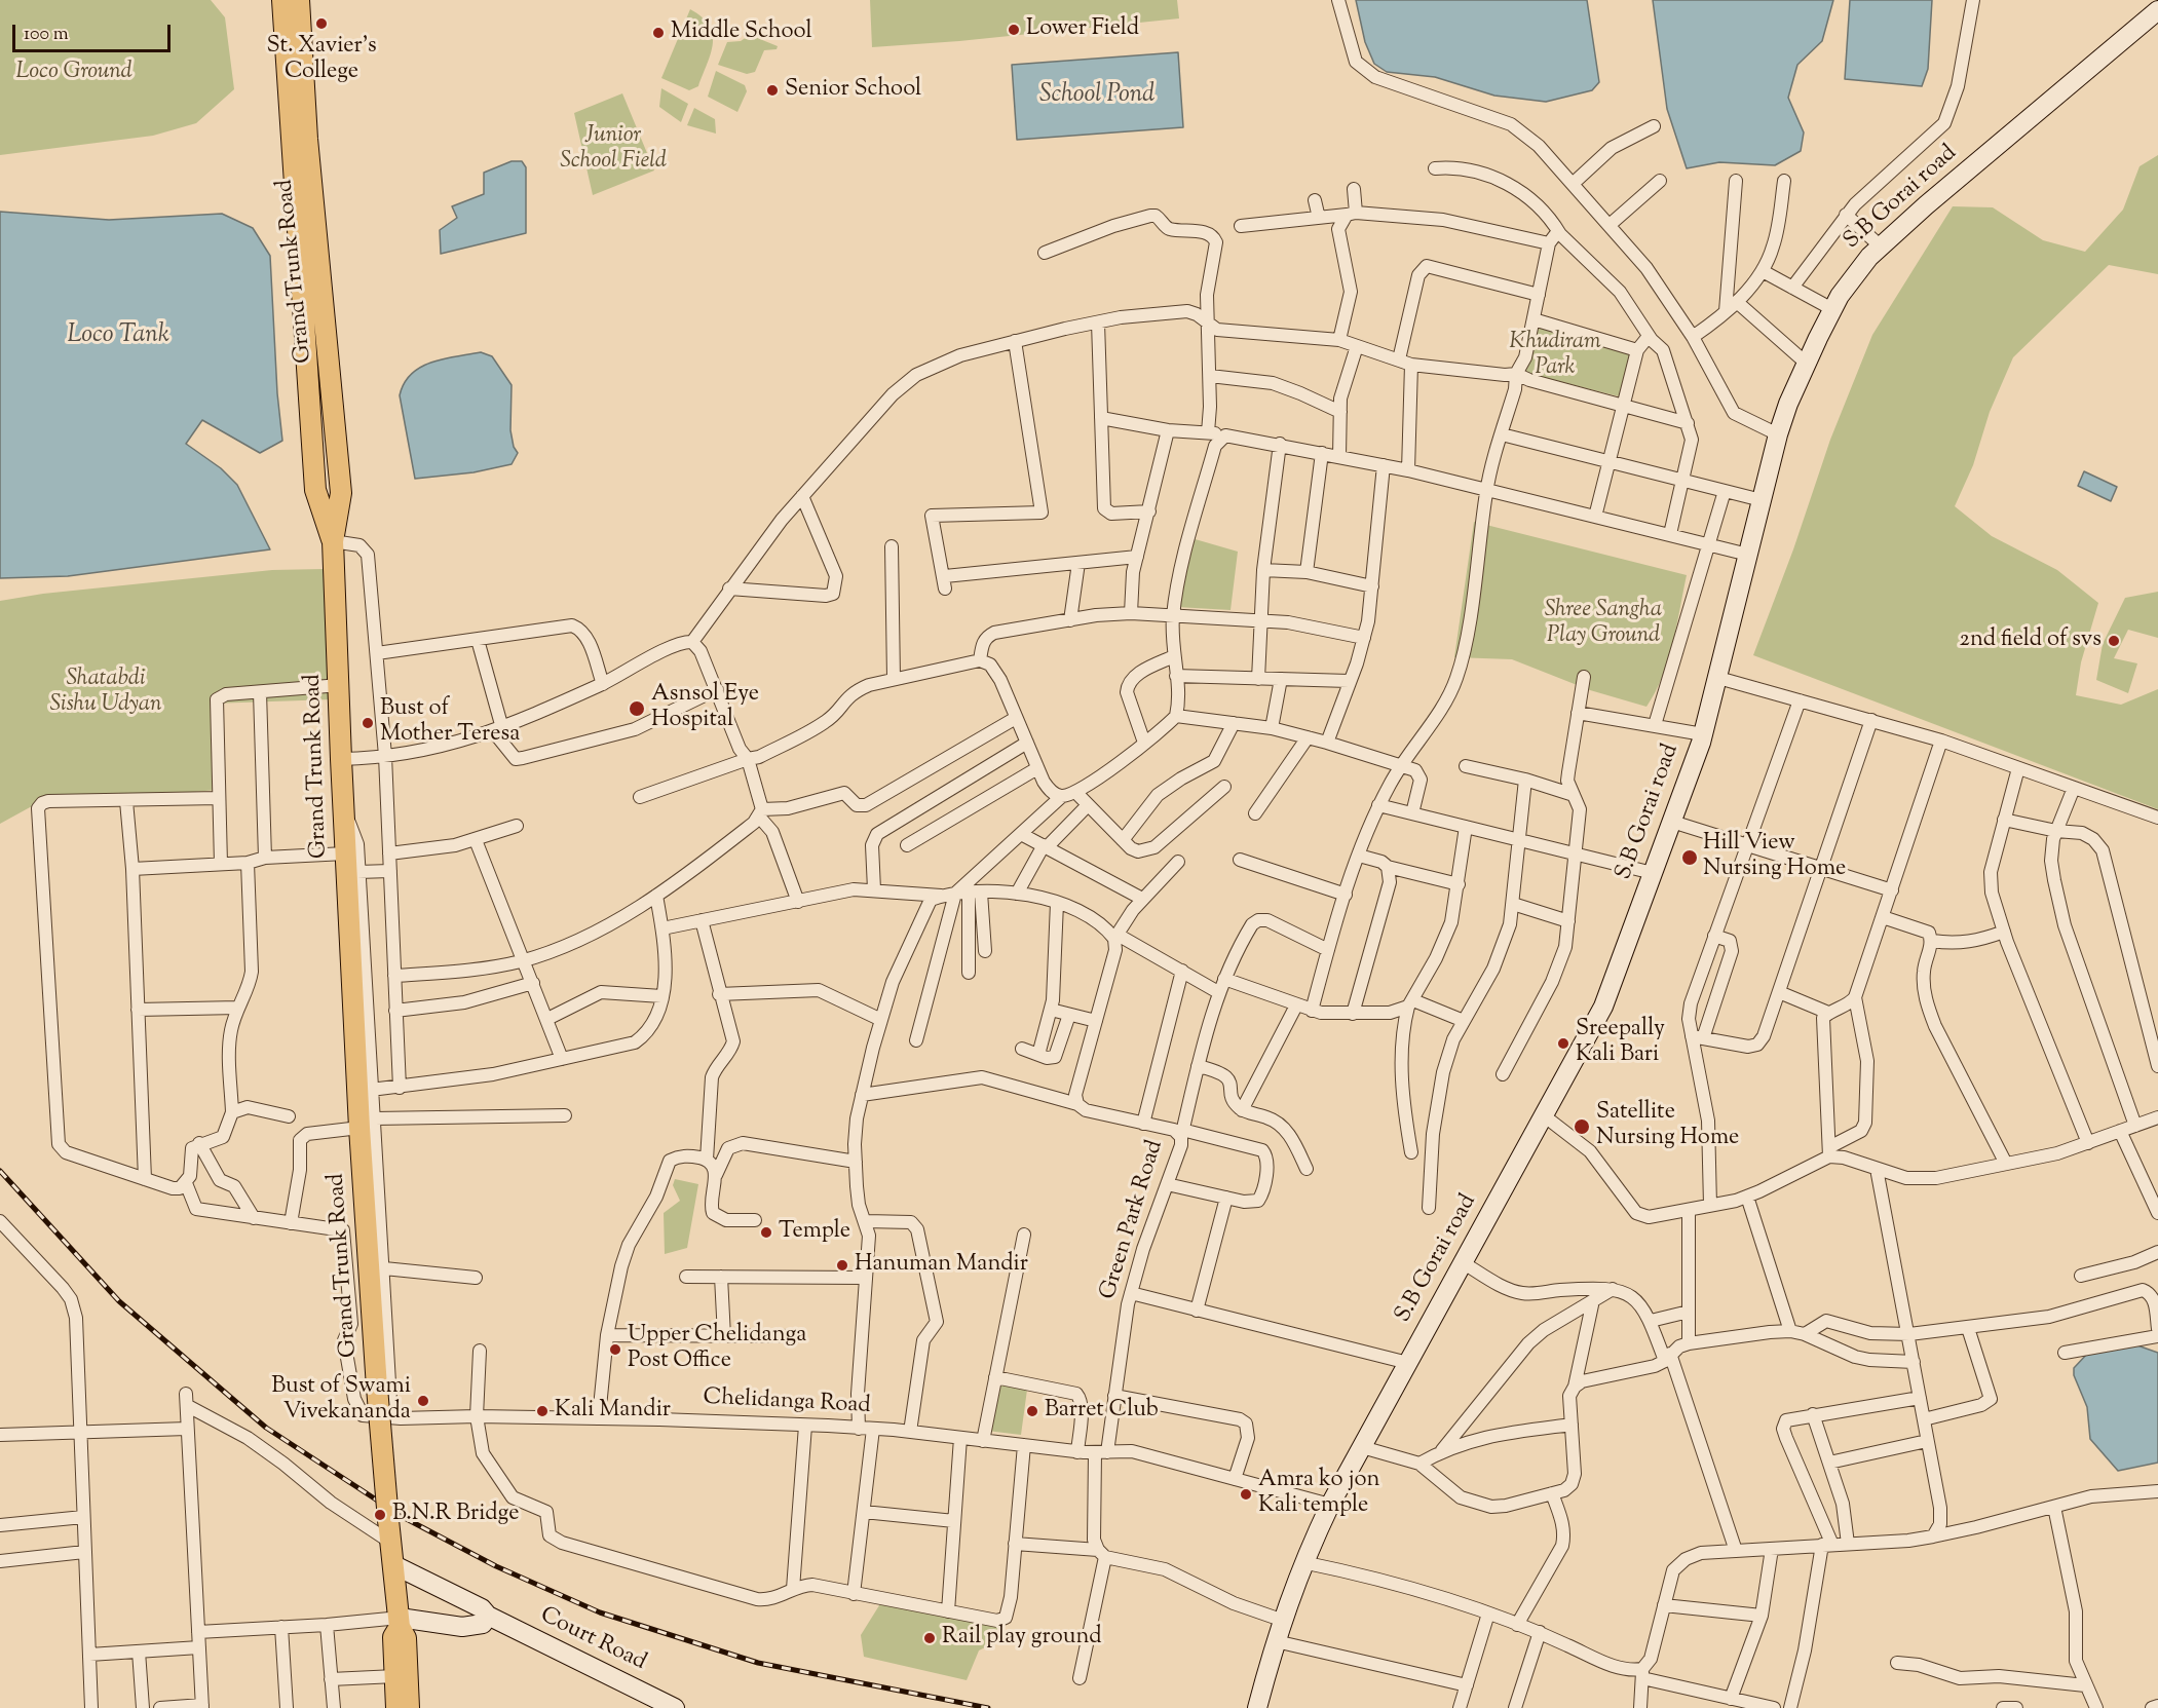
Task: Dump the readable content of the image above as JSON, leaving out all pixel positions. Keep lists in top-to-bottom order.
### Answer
{
  "streets": {
    "main road": ["Grand Trunk Road"],
    "street": [
      "S.B Gorai road",
      "Green Park Road",
      "Chelidanga Road",
      "Court Road"
    ]
  },
  "crossings": [
    ["S.B Gorai road", "Chelidanga Road"],
    ["Grand Trunk Road", "Court Road"],
    ["Green Park Road", "Chelidanga Road"]
  ],
  "water": ["School Pond", "Loco Tank"],
  "parks": [
    "Loco Ground",
    "Junior School Field",
    "Khudiram Park",
    "Shree Sangha Play Ground",
    "Shatabdi Sishu Udyan"
  ],
  "places": [
    "St. Xavier's College",
    "Lower Field",
    "Middle School",
    "Senior School",
    "2nd field of svs",
    "Asnsol Eye Hospital",
    "Bust of Mother Teresa",
    "Hill View Nursing Home",
    "Sreepally Kali Bari",
    "Satellite Nursing Home",
    "Temple",
    "Hanuman Mandir",
    "Upper Chelidanga Post Office",
    "Bust of Swami Vivekananda",
    "Kali Mandir",
    "Barret Club",
    "Amra ko jon Kali temple",
    "B.N.R Bridge",
    "Rail play ground"
  ],
  "scale_bar": "100 m"
}
